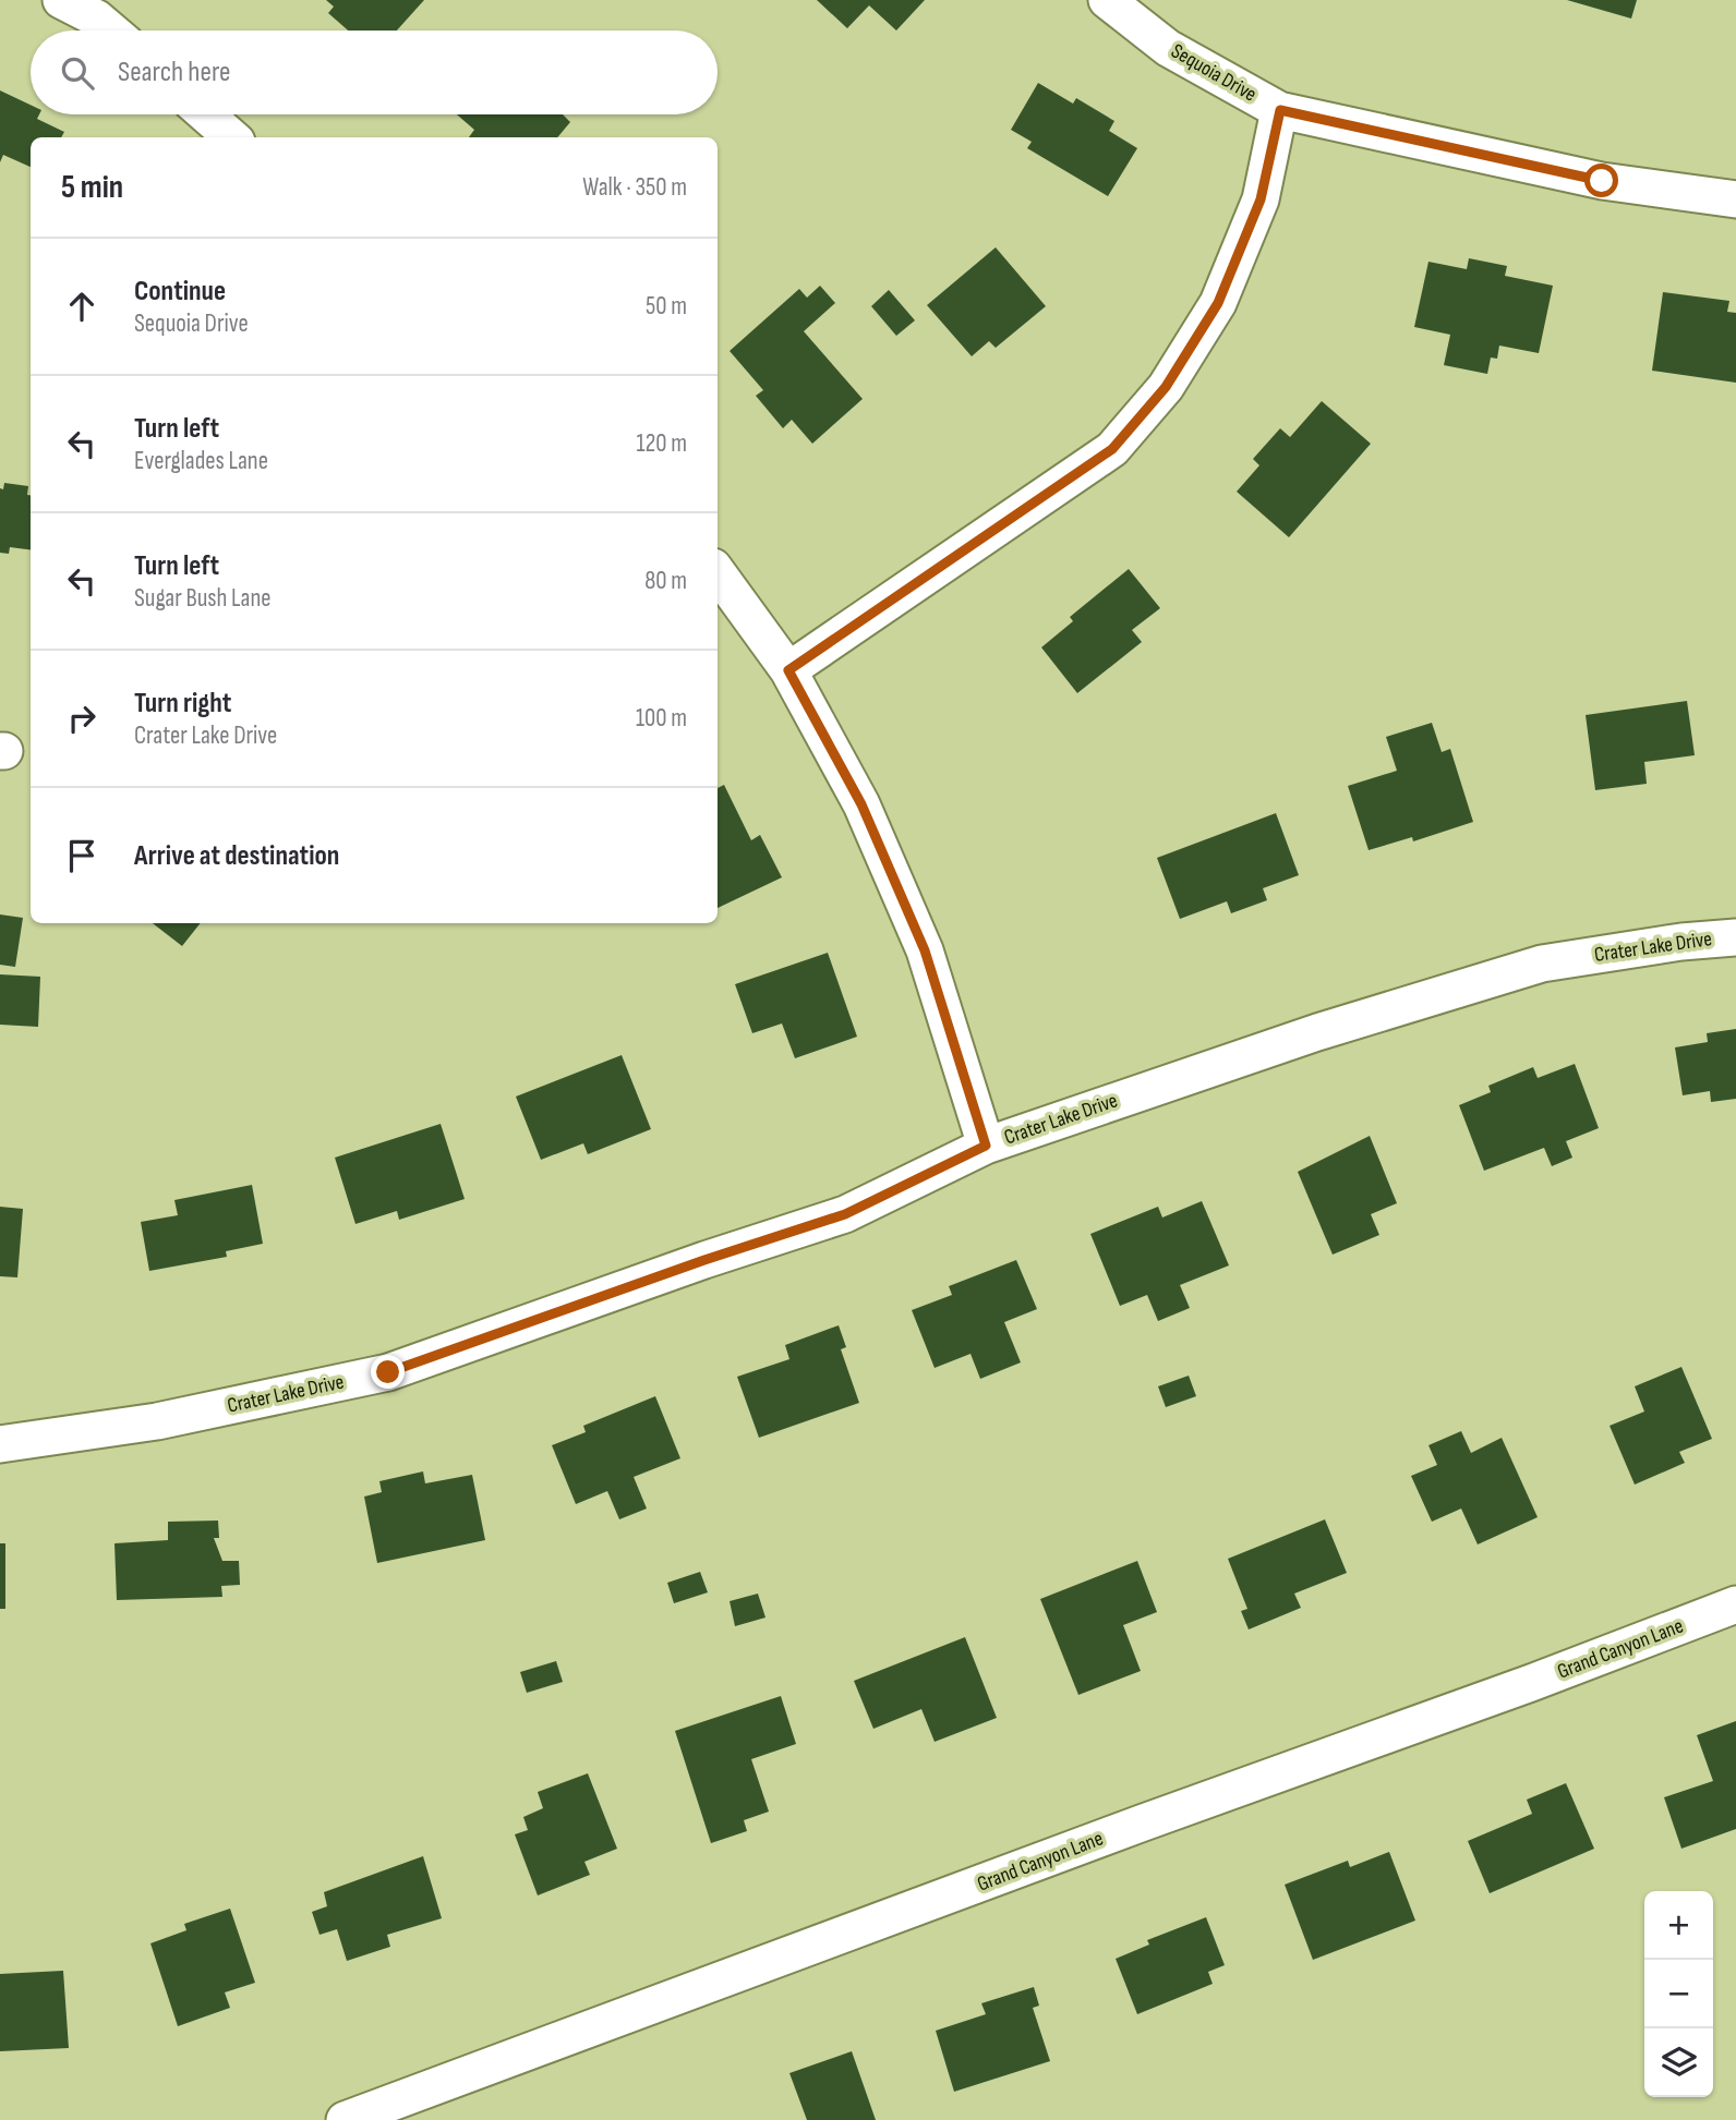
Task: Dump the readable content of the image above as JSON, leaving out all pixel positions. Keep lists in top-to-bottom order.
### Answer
{
  "streets": {
    "street": ["Sequoia Drive", "Crater Lake Drive", "Grand Canyon Lane"]
  },
  "page": {
    "search": "Search here",
    "heading": ["5 min", "Walk · 350 m"],
    "list": [
      ["Continue", "Sequoia Drive", "50 m"],
      ["Turn left", "Everglades Lane", "120 m"],
      ["Turn left", "Sugar Bush Lane", "80 m"],
      ["Turn right", "Crater Lake Drive", "100 m"],
      "Arrive at destination"
    ],
    "map_buttons": ["+", "−"]
  }
}
